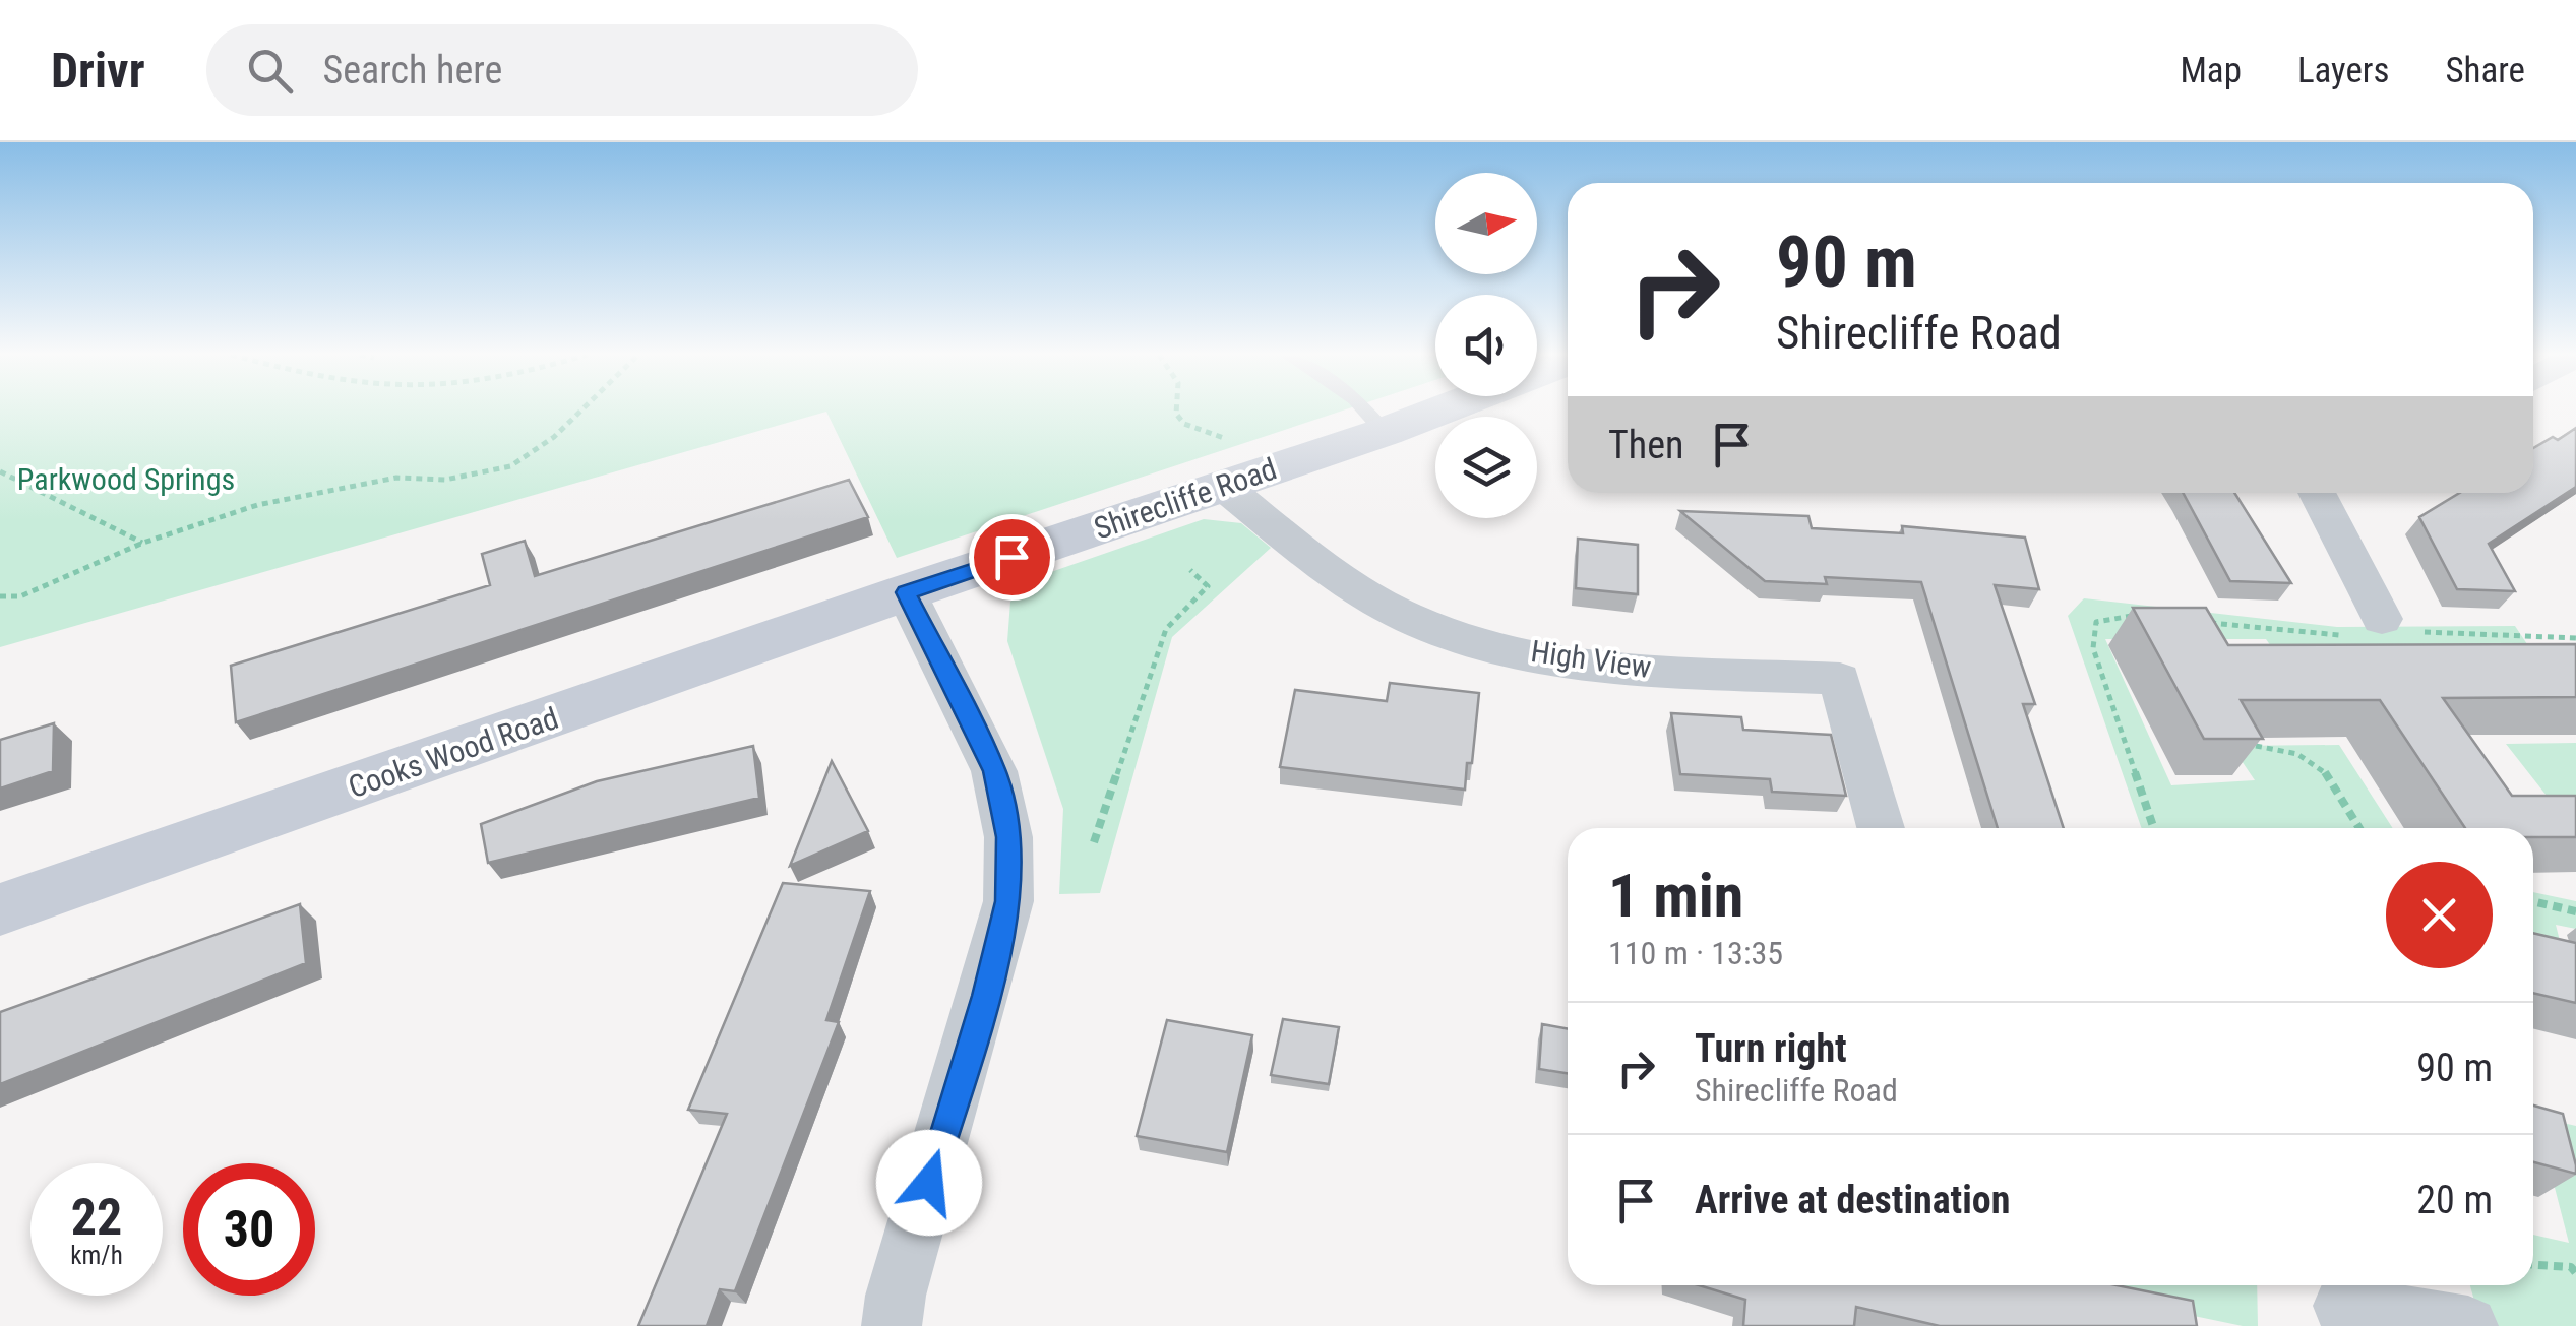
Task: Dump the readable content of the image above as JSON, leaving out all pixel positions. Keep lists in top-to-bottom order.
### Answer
{
  "streets": {
    "street": ["Shirecliffe Road", "High View", "Cooks Wood Road"]
  },
  "crossings": [
    ["Shirecliffe Road", "High View"],
    ["Shirecliffe Road", "Cooks Wood Road"]
  ],
  "parks": ["Parkwood Springs"],
  "north": "right",
  "page": {
    "header": "Drivr",
    "search": "Search here",
    "nav": ["Map", "Layers", "Share"],
    "turn": ["90 m", "Shirecliffe Road"],
    "then": "Then",
    "heading": ["1 min", "110 m · 13:35"],
    "list": [
      {
        "name": "Turn right",
        "note": "Shirecliffe Road",
        "value": "90 m"
      },
      {
        "name": "Arrive at destination",
        "value": "20 m"
      }
    ],
    "speed": "22 km/h",
    "limit": "30"
  }
}
